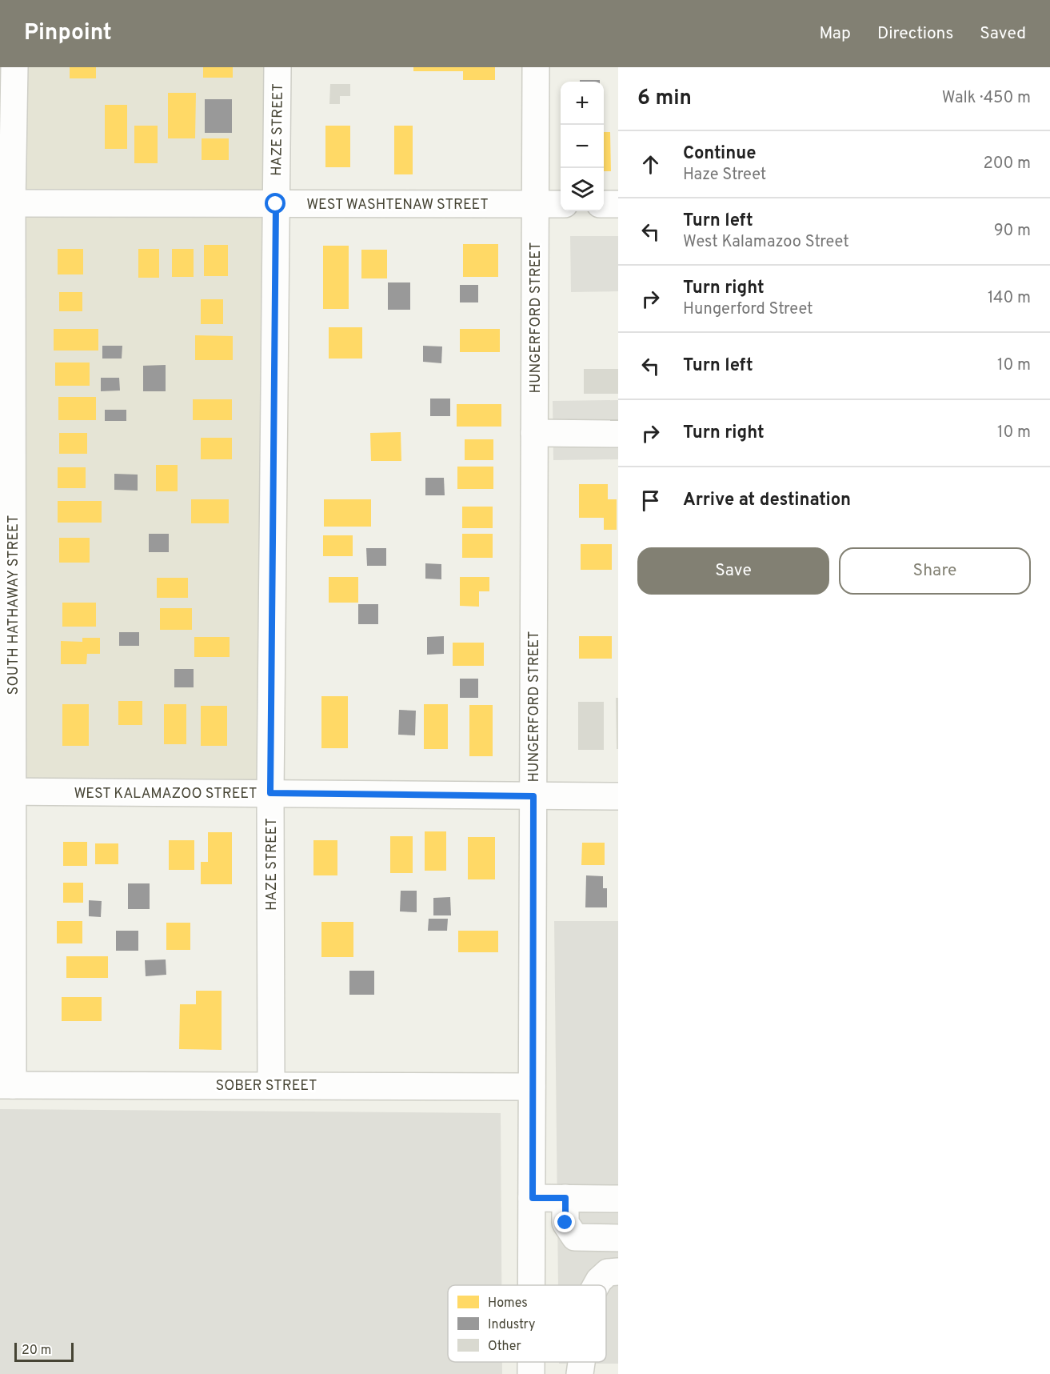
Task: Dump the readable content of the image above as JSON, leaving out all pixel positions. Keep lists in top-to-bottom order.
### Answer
{
  "streets": {
    "street": [
      "HAZE STREET",
      "WEST WASHTENAW STREET",
      "HUNGERFORD STREET",
      "SOUTH HATHAWAY STREET",
      "WEST KALAMAZOO STREET",
      "SOBER STREET"
    ]
  },
  "crossings": [
    ["HAZE STREET", "WEST WASHTENAW STREET"],
    ["HAZE STREET", "WEST KALAMAZOO STREET"],
    ["HAZE STREET", "SOBER STREET"],
    ["WEST WASHTENAW STREET", "HUNGERFORD STREET"],
    ["WEST WASHTENAW STREET", "SOUTH HATHAWAY STREET"],
    ["HUNGERFORD STREET", "WEST KALAMAZOO STREET"],
    ["HUNGERFORD STREET", "SOBER STREET"],
    ["SOUTH HATHAWAY STREET", "WEST KALAMAZOO STREET"],
    ["SOUTH HATHAWAY STREET", "SOBER STREET"]
  ],
  "legend": ["Homes", "Industry", "Other"],
  "scale_bar": "20 m",
  "page": {
    "header": "Pinpoint",
    "nav": ["Map", "Directions", "Saved"],
    "heading": ["6 min", "Walk · 450 m"],
    "map_buttons": ["+", "−"],
    "list": [
      ["Continue", "Haze Street", "200 m"],
      ["Turn left", "West Kalamazoo Street", "90 m"],
      ["Turn right", "Hungerford Street", "140 m"],
      ["Turn left", "10 m"],
      ["Turn right", "10 m"],
      "Arrive at destination"
    ],
    "buttons": ["Save", "Share"],
    "scale": "20 m"
  }
}
